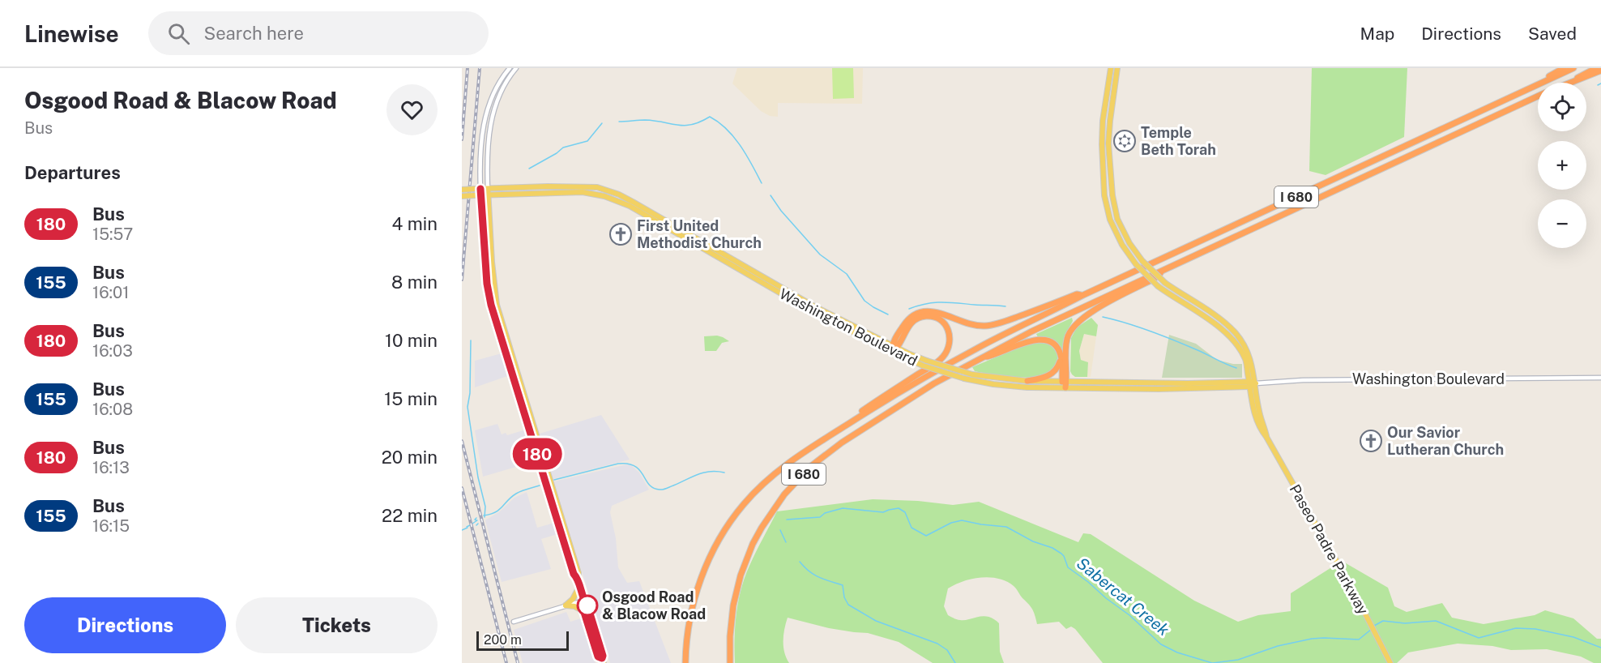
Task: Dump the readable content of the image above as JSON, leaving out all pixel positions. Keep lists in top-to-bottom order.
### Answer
{
  "streets": {
    "highway": ["I 680"],
    "main road": ["Washington Boulevard", "Paseo Padre Parkway"]
  },
  "crossings": [
    ["Washington Boulevard", "Paseo Padre Parkway"]
  ],
  "water": ["Sabercat Creek"],
  "places": {
    "synagogue": ["Temple Beth Torah"],
    "church": ["First United Methodist Church", "Our Savior Lutheran Church"],
    "other": ["Osgood Road & Blacow Road"]
  },
  "lines": ["bus line 180"],
  "scale_bar": "200 m",
  "page": {
    "header": "Linewise",
    "search": "Search here",
    "nav": ["Map", "Directions", "Saved"],
    "heading": [
      ["Osgood Road & Blacow Road", "Bus"],
      "Departures"
    ],
    "on_map": "180",
    "map_buttons": ["+", "−"],
    "list": [
      {
        "mark": "180",
        "name": "Bus",
        "note": "15:57",
        "value": "4 min"
      },
      {
        "mark": "155",
        "name": "Bus",
        "note": "16:01",
        "value": "8 min"
      },
      {
        "mark": "180",
        "name": "Bus",
        "note": "16:03",
        "value": "10 min"
      },
      {
        "mark": "155",
        "name": "Bus",
        "note": "16:08",
        "value": "15 min"
      },
      {
        "mark": "180",
        "name": "Bus",
        "note": "16:13",
        "value": "20 min"
      },
      {
        "mark": "155",
        "name": "Bus",
        "note": "16:15",
        "value": "22 min"
      }
    ],
    "buttons": ["Directions", "Tickets"],
    "scale": "200 m"
  }
}
